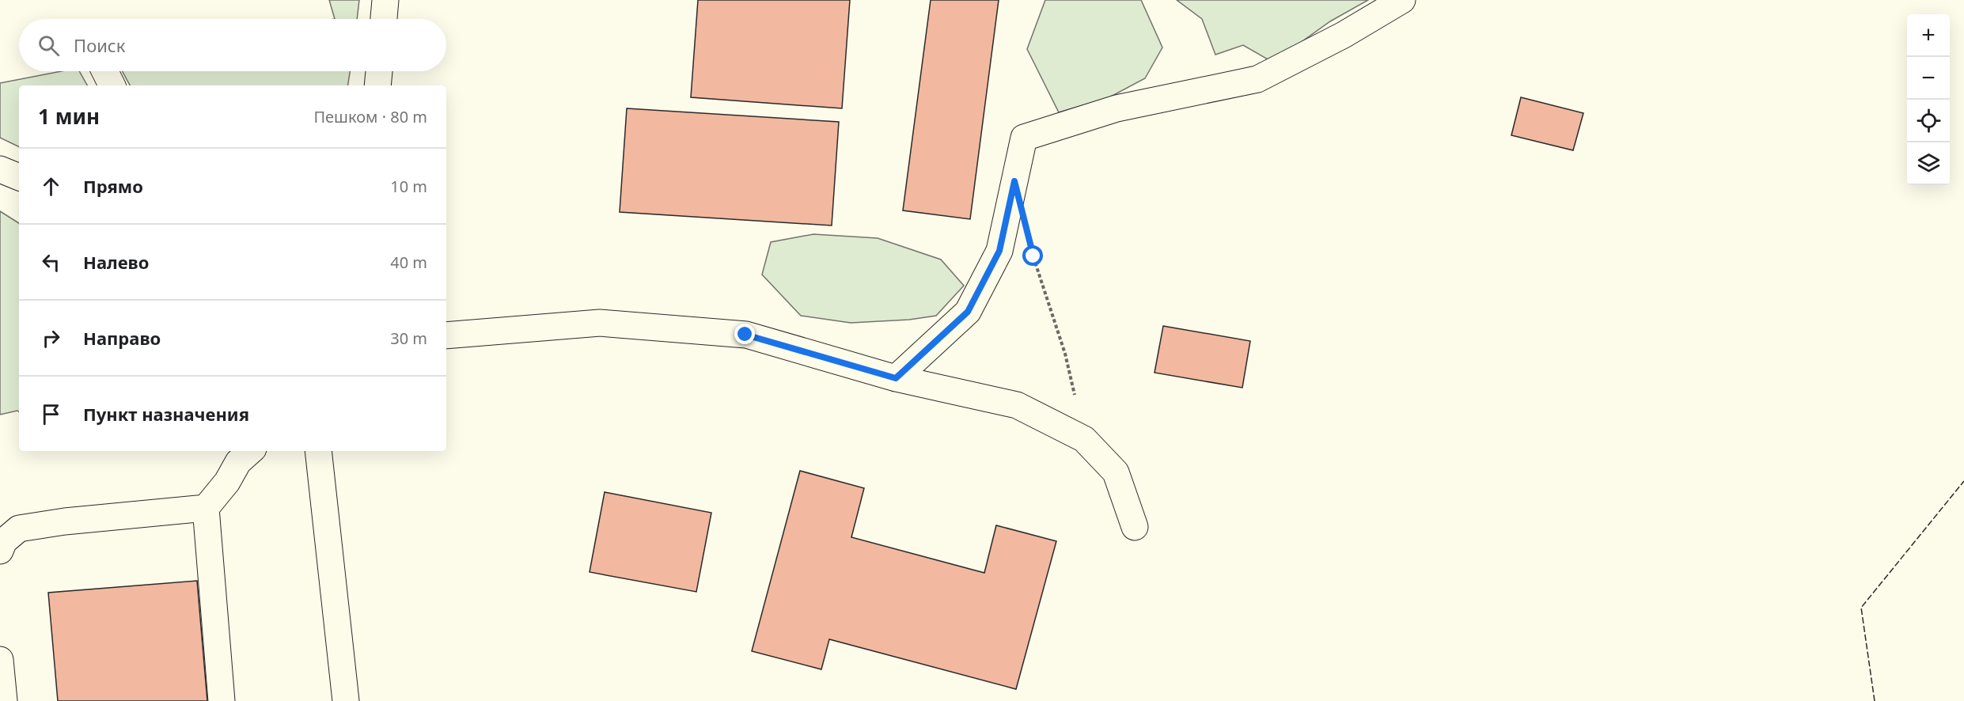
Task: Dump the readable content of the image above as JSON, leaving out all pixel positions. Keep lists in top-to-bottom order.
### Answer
{
  "page": {
    "map_buttons": ["+", "−"],
    "search": "Поиск",
    "heading": ["1 мин", "Пешком · 80 m"],
    "list": [
      ["Прямо", "10 m"],
      ["Налево", "40 m"],
      ["Направо", "30 m"],
      "Пункт назначения"
    ]
  }
}
